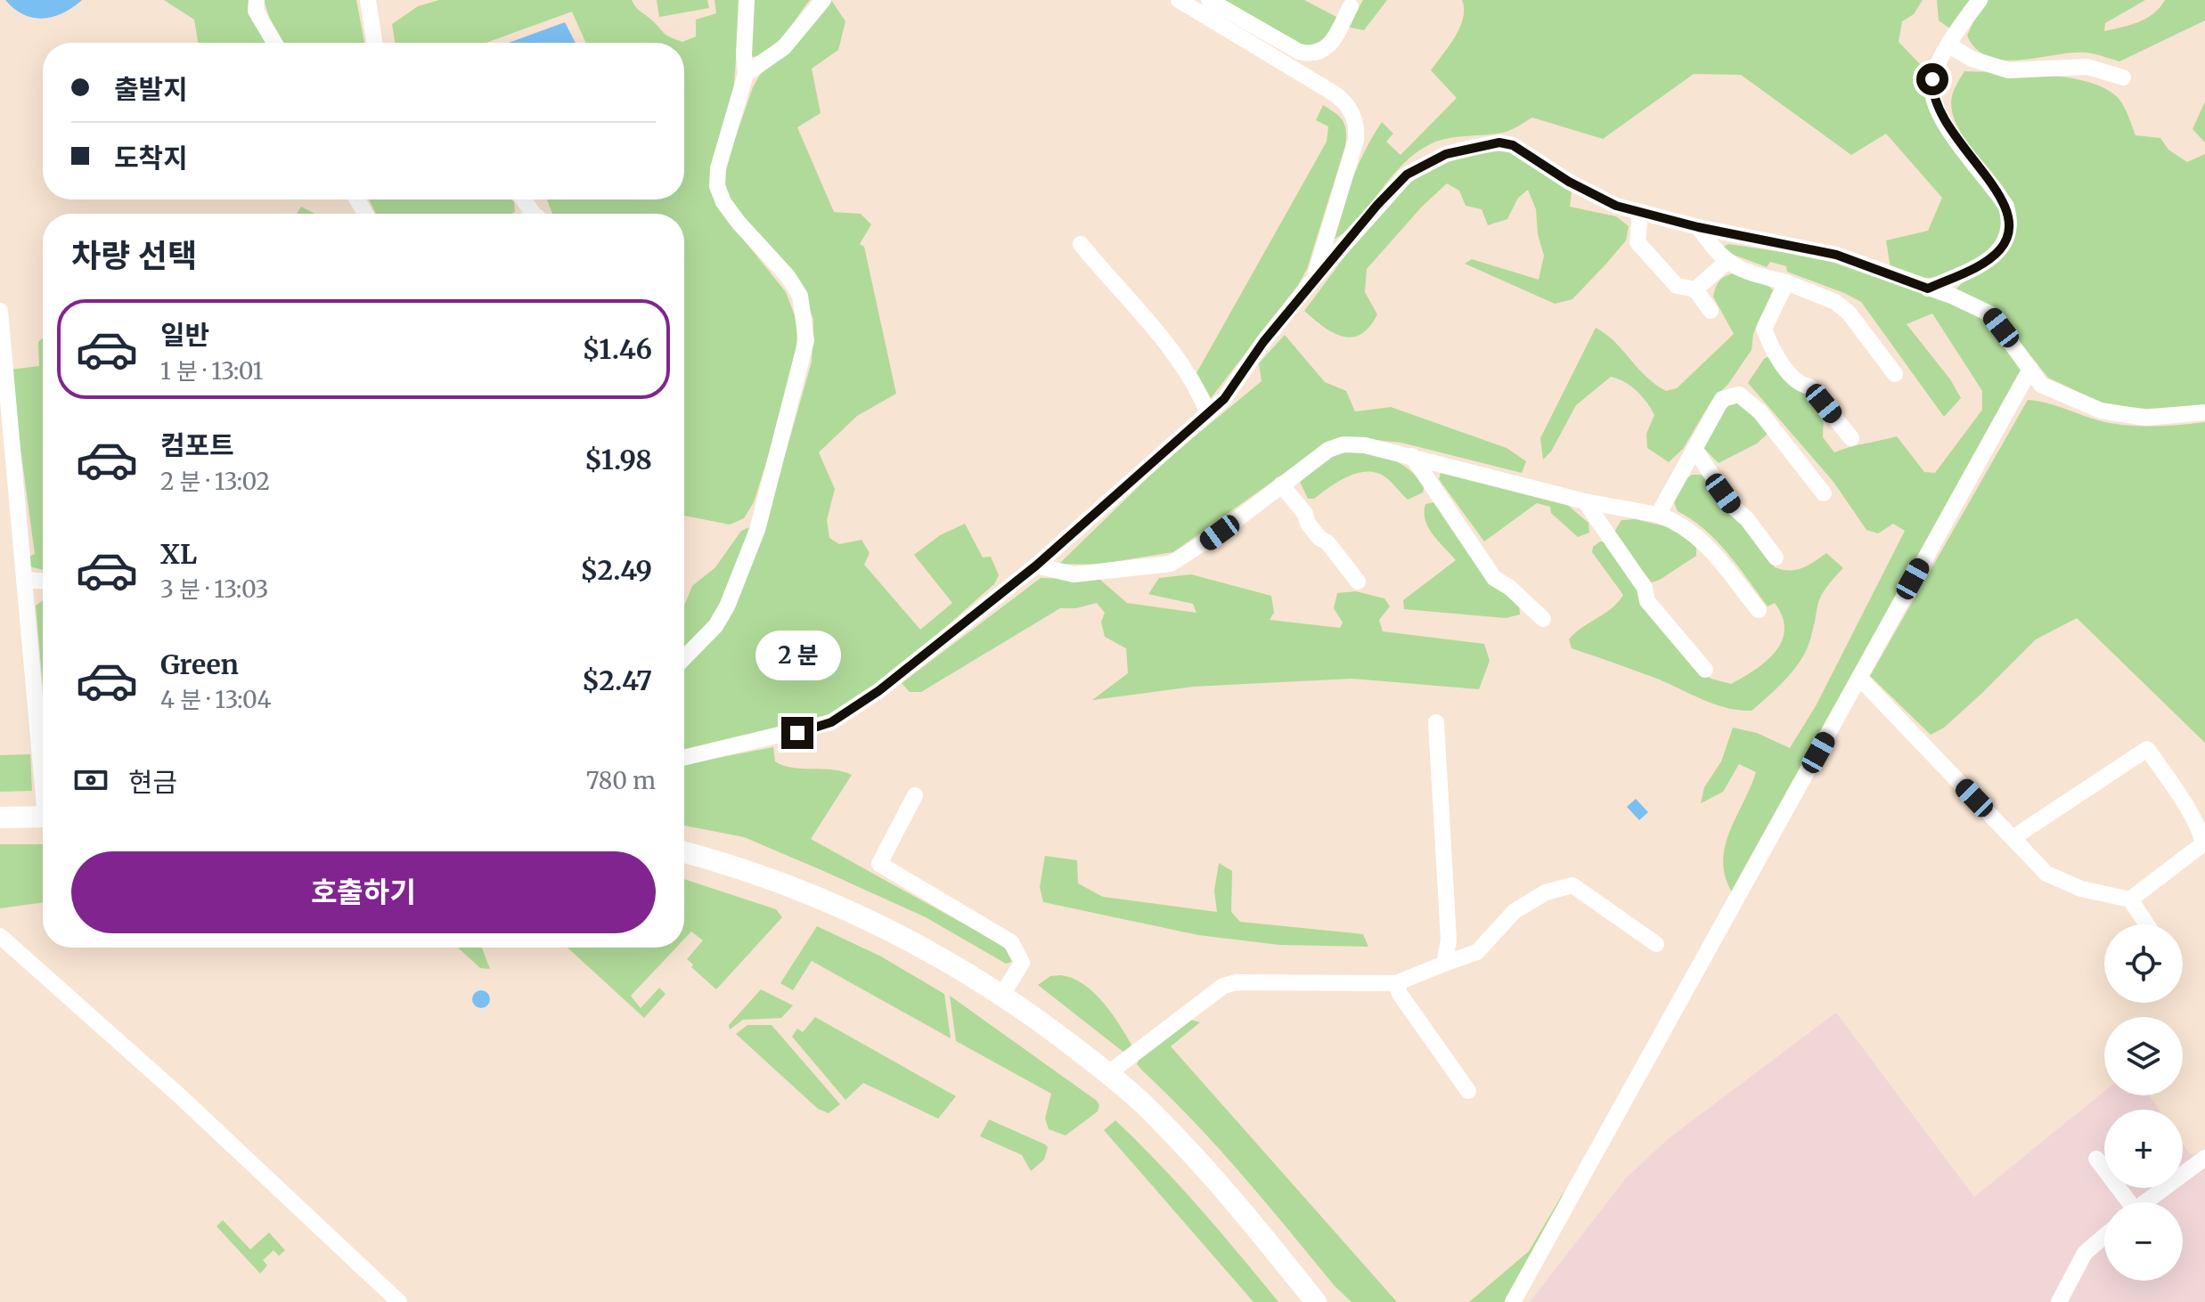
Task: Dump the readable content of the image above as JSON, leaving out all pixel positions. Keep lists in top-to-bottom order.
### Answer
{
  "page": {
    "banner": ["출발지", "도착지"],
    "heading": "차량 선택",
    "list": [
      {
        "name": "일반",
        "note": "1 분 · 13:01",
        "value": "$1.46"
      },
      {
        "name": "컴포트",
        "note": "2 분 · 13:02",
        "value": "$1.98"
      },
      {
        "name": "XL",
        "note": "3 분 · 13:03",
        "value": "$2.49"
      },
      {
        "name": "Green",
        "note": "4 분 · 13:04",
        "value": "$2.47"
      }
    ],
    "bubble": "2 분",
    "pay": ["현금", "780 m"],
    "buttons": "호출하기",
    "map_buttons": ["+", "−"]
  }
}
